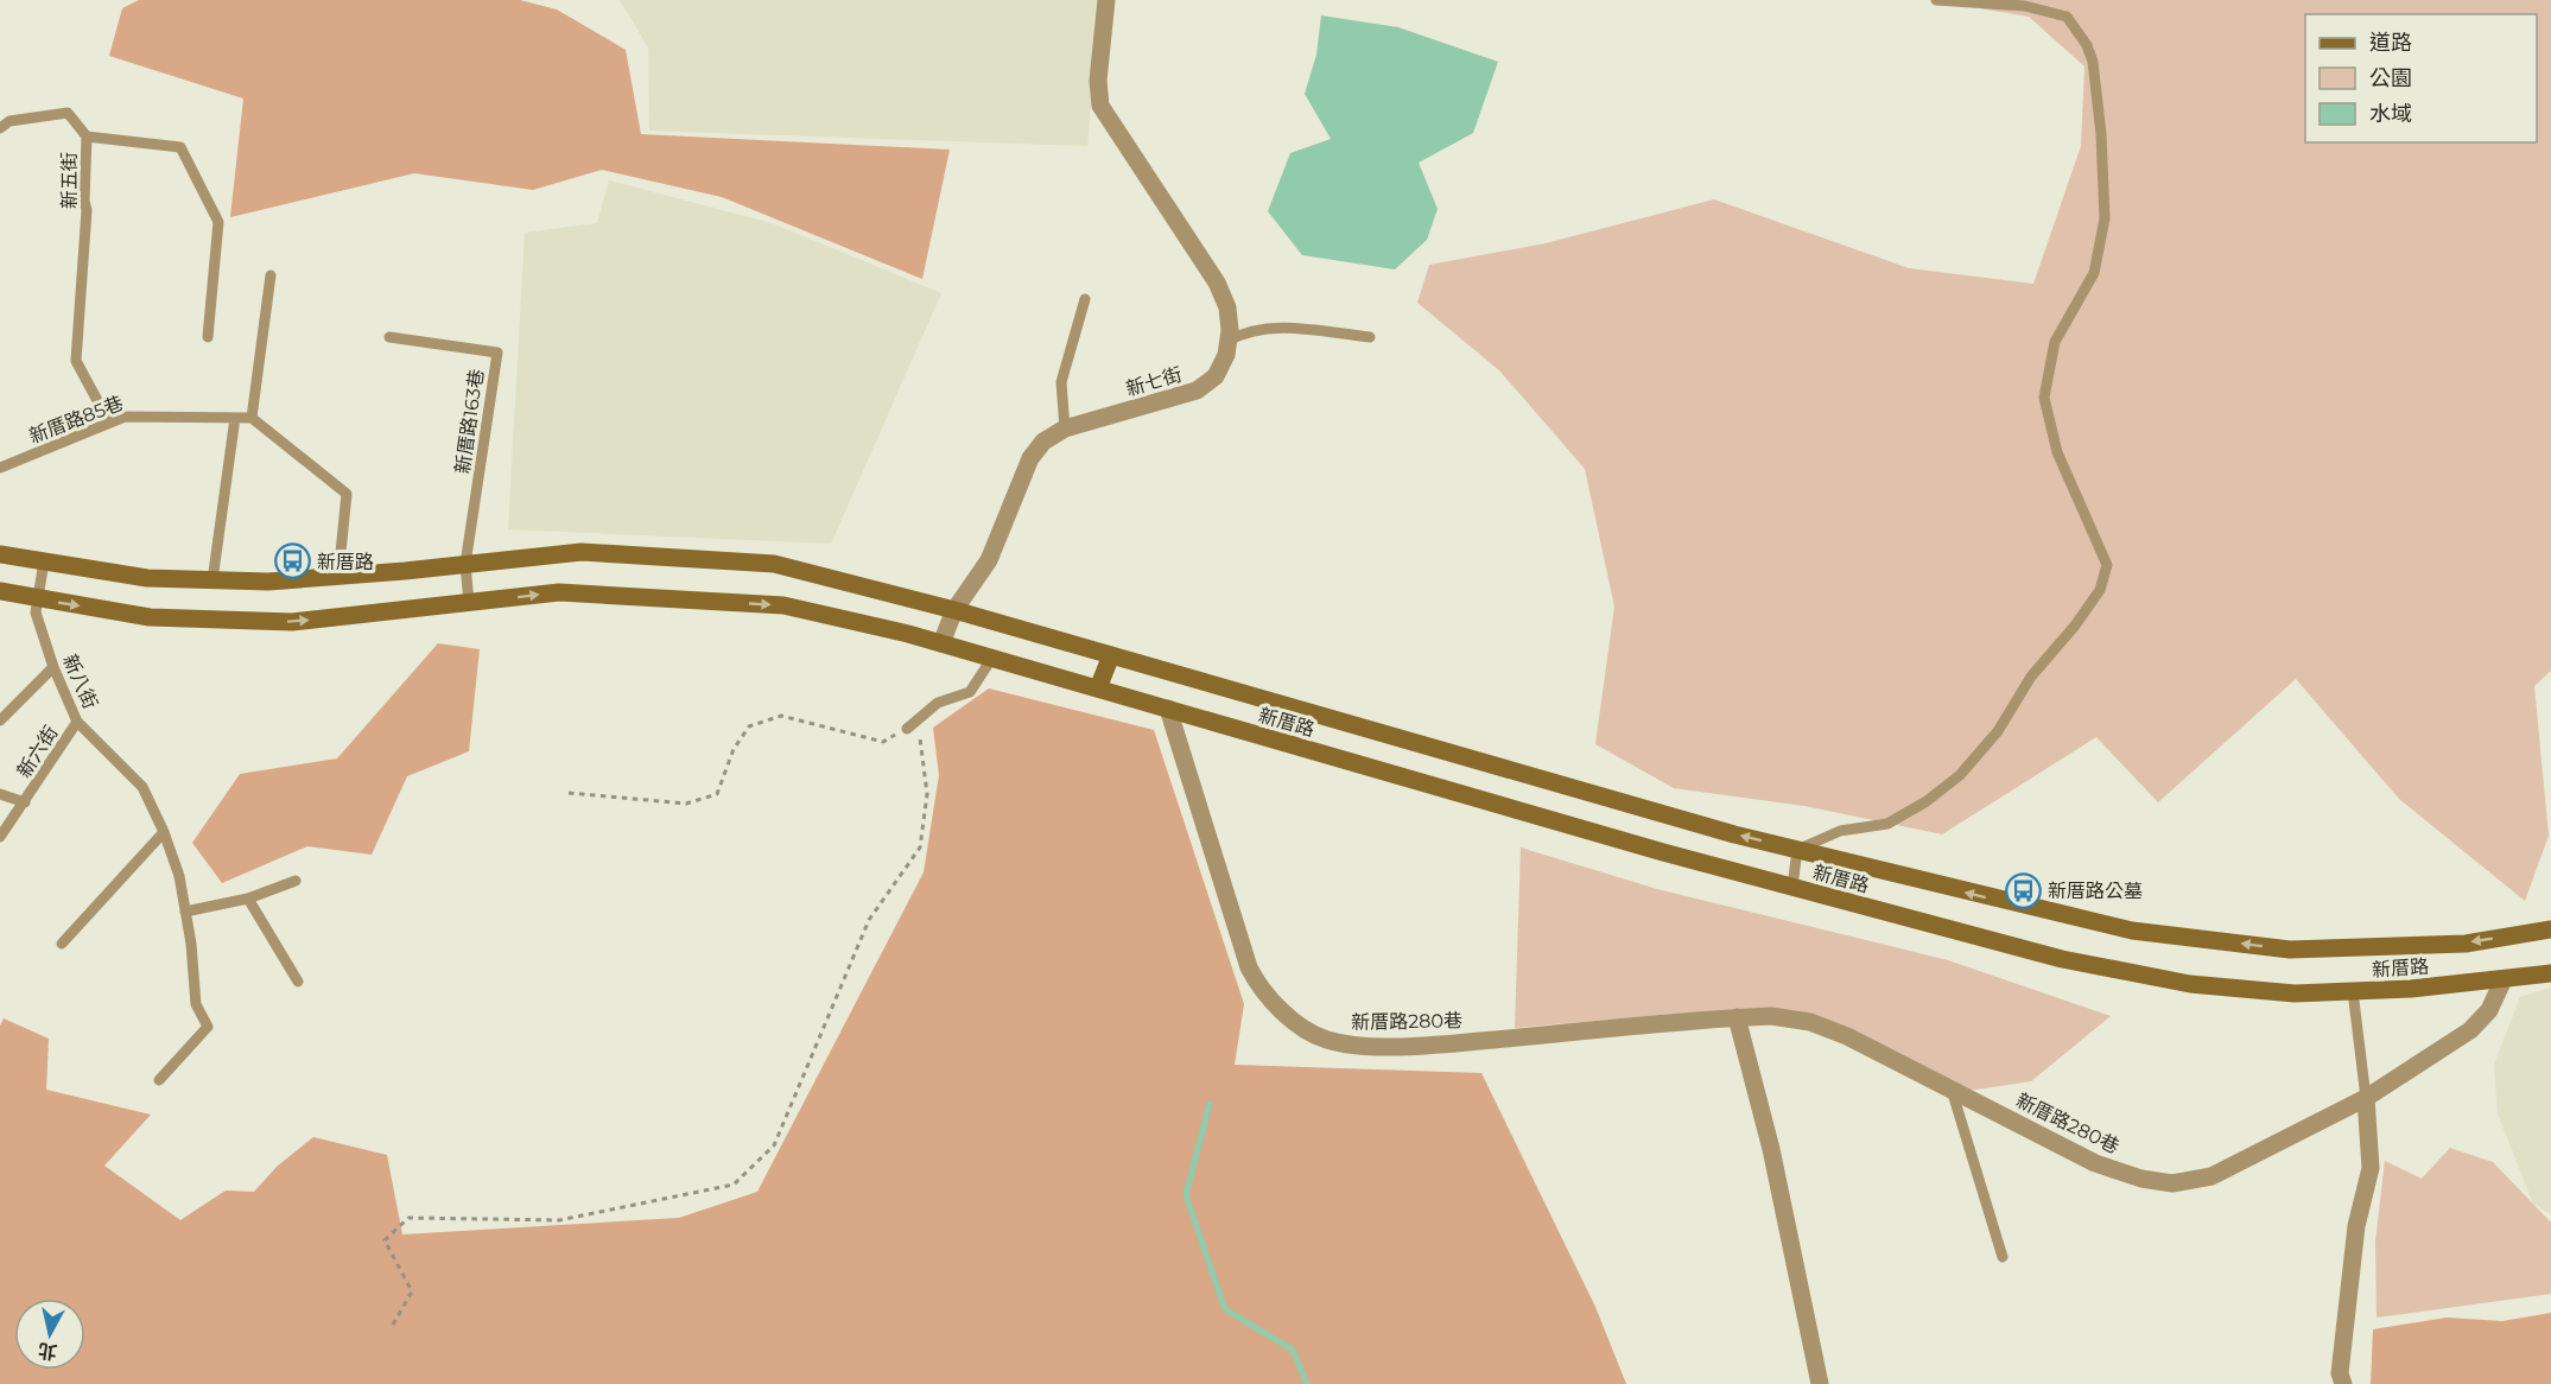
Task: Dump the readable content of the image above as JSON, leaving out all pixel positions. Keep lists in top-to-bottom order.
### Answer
{
  "streets": {
    "street": ["新七街", "新厝路", "新厝路280巷"],
    "lane": [
      "新五街",
      "新厝路85巷",
      "新厝路163巷",
      "新八街",
      "新六街"
    ]
  },
  "crossings": [
    ["新五街", "新厝路85巷"],
    ["新七街", "新厝路"],
    ["新厝路163巷", "新厝路"],
    ["新八街", "新厝路"],
    ["新八街", "新六街"],
    ["新厝路", "新厝路280巷"]
  ],
  "places": {
    "bus stop": ["新厝路", "新厝路公墓"]
  },
  "legend": ["道路", "公園", "水域"],
  "north": "bottom"
}
